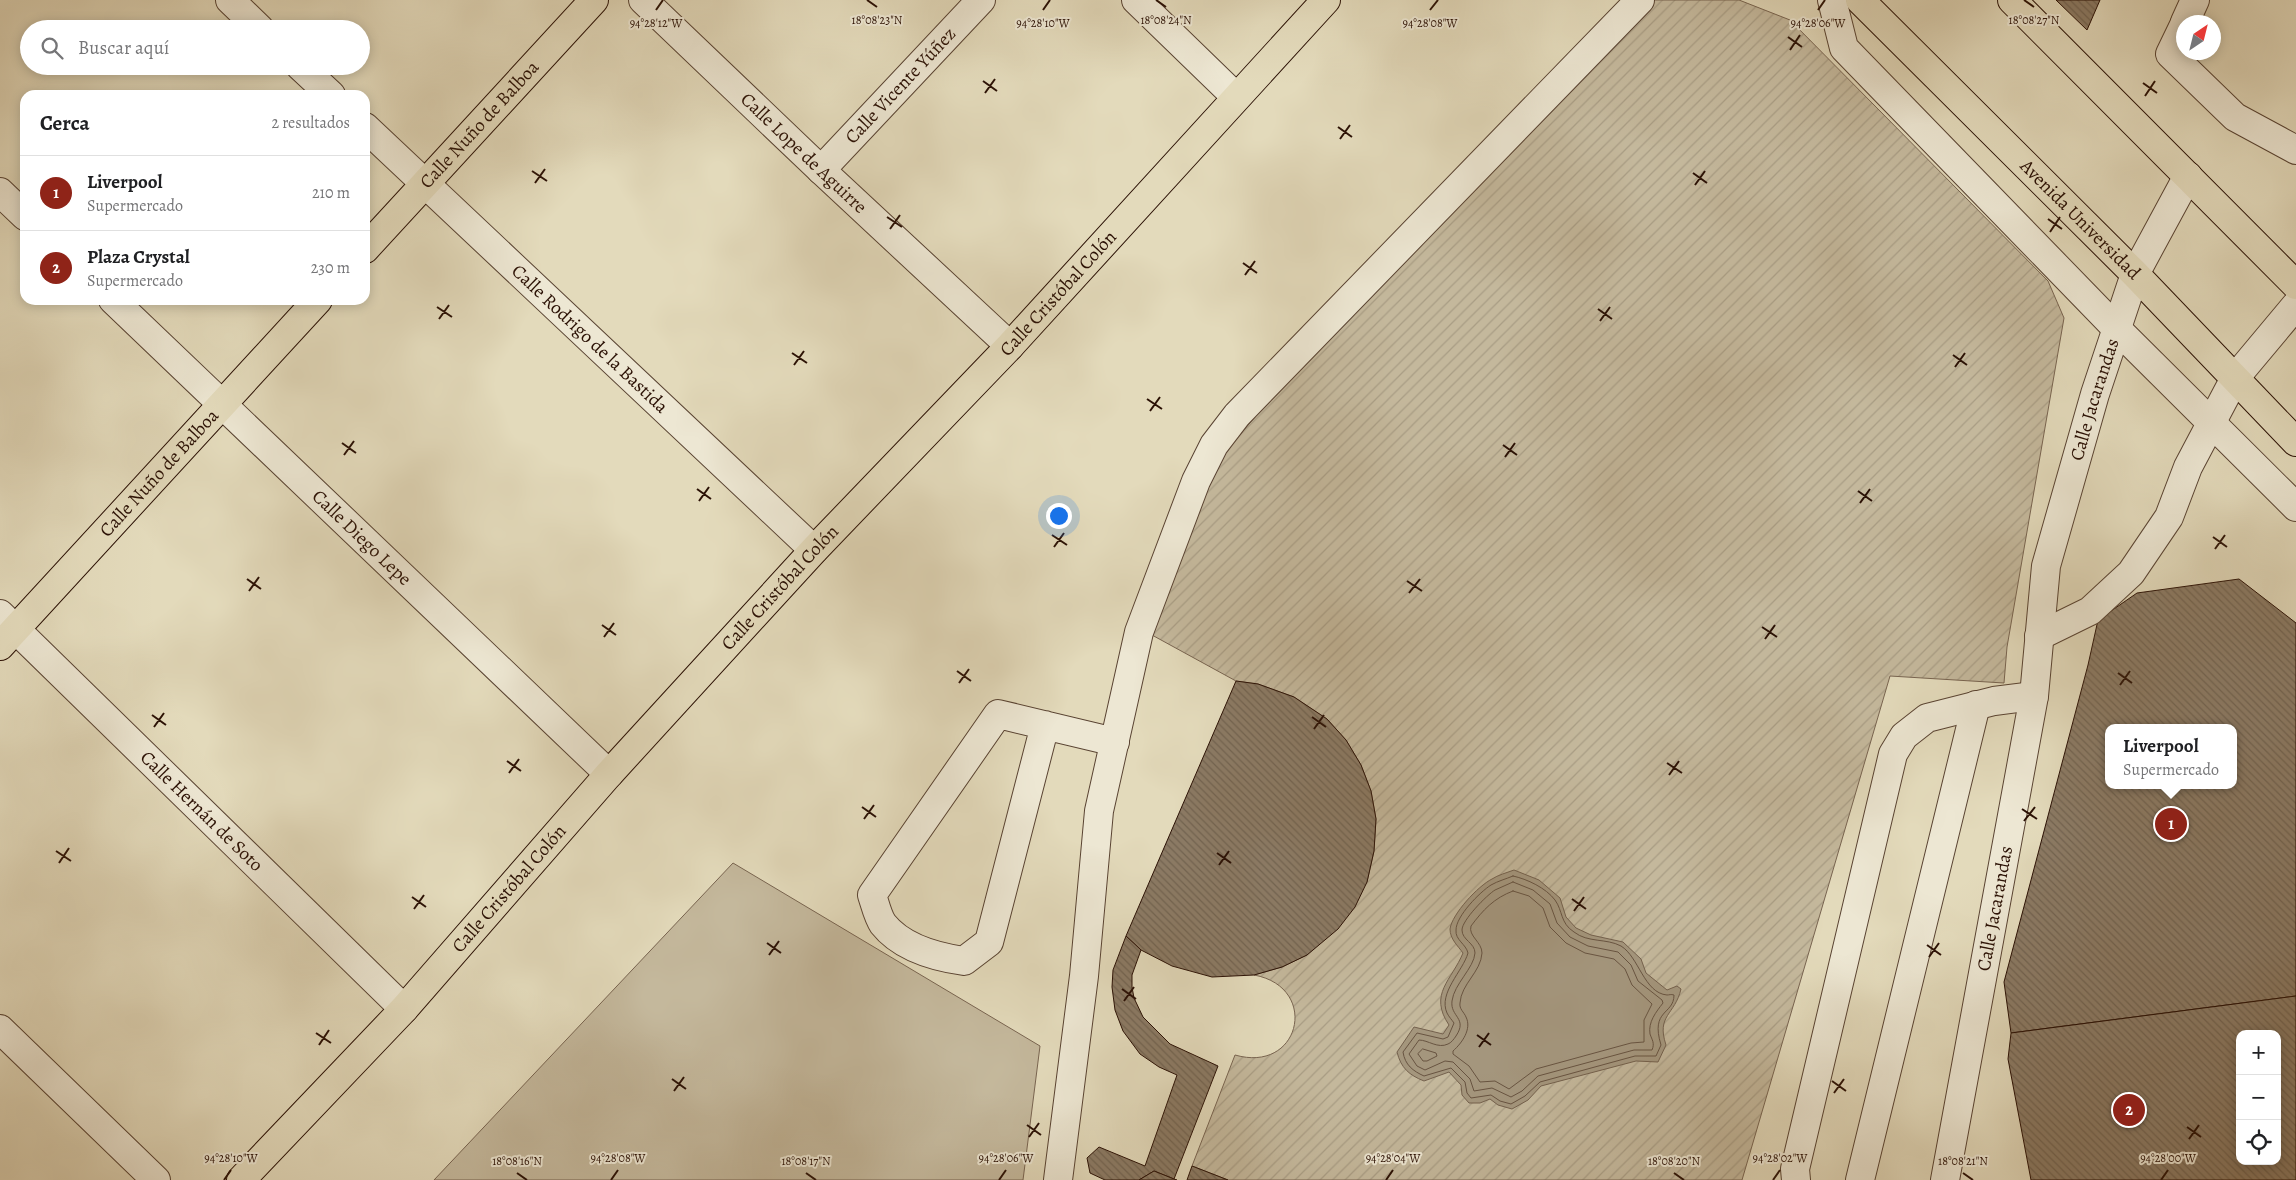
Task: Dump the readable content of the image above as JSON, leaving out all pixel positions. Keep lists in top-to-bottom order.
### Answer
{
  "streets": {
    "main road": ["Calle Nuño de Balboa", "Avenida Universidad", "Calle Cristóbal Colón"],
    "street": [
      "Calle Vicente Yúñez",
      "Calle Lope de Aguirre",
      "Calle Rodrigo de la Bastida",
      "Calle Jacarandas",
      "Calle Diego Lepe",
      "Calle Hernán de Soto"
    ]
  },
  "crossings": [
    ["Calle Vicente Yúñez", "Calle Lope de Aguirre"],
    ["Calle Nuño de Balboa", "Calle Rodrigo de la Bastida"],
    ["Calle Nuño de Balboa", "Calle Diego Lepe"],
    ["Calle Nuño de Balboa", "Calle Hernán de Soto"],
    ["Calle Lope de Aguirre", "Calle Cristóbal Colón"],
    ["Avenida Universidad", "Calle Jacarandas"],
    ["Calle Cristóbal Colón", "Calle Rodrigo de la Bastida"],
    ["Calle Cristóbal Colón", "Calle Diego Lepe"],
    ["Calle Cristóbal Colón", "Calle Hernán de Soto"]
  ],
  "north": "top right",
  "page": {
    "search": "Buscar aquí",
    "heading": ["Cerca", "2 resultados"],
    "list": [
      {
        "mark": "1",
        "name": "Liverpool",
        "note": "Supermercado",
        "value": "210 m"
      },
      {
        "mark": "2",
        "name": "Plaza Crystal",
        "note": "Supermercado",
        "value": "230 m"
      }
    ],
    "popup": ["Liverpool", "Supermercado"],
    "pins": ["1", "2"],
    "map_buttons": ["+", "−"]
  },
  "coordinates": [
    "18°08'23\"N",
    "18°08'24\"N",
    "18°08'27\"N",
    "94°28'12\"W",
    "94°28'10\"W",
    "94°28'08\"W",
    "94°28'06\"W",
    "94°28'04\"W",
    "94°28'02\"W",
    "94°28'00\"W",
    "18°08'16\"N",
    "18°08'17\"N",
    "18°08'20\"N",
    "18°08'21\"N"
  ]
}
